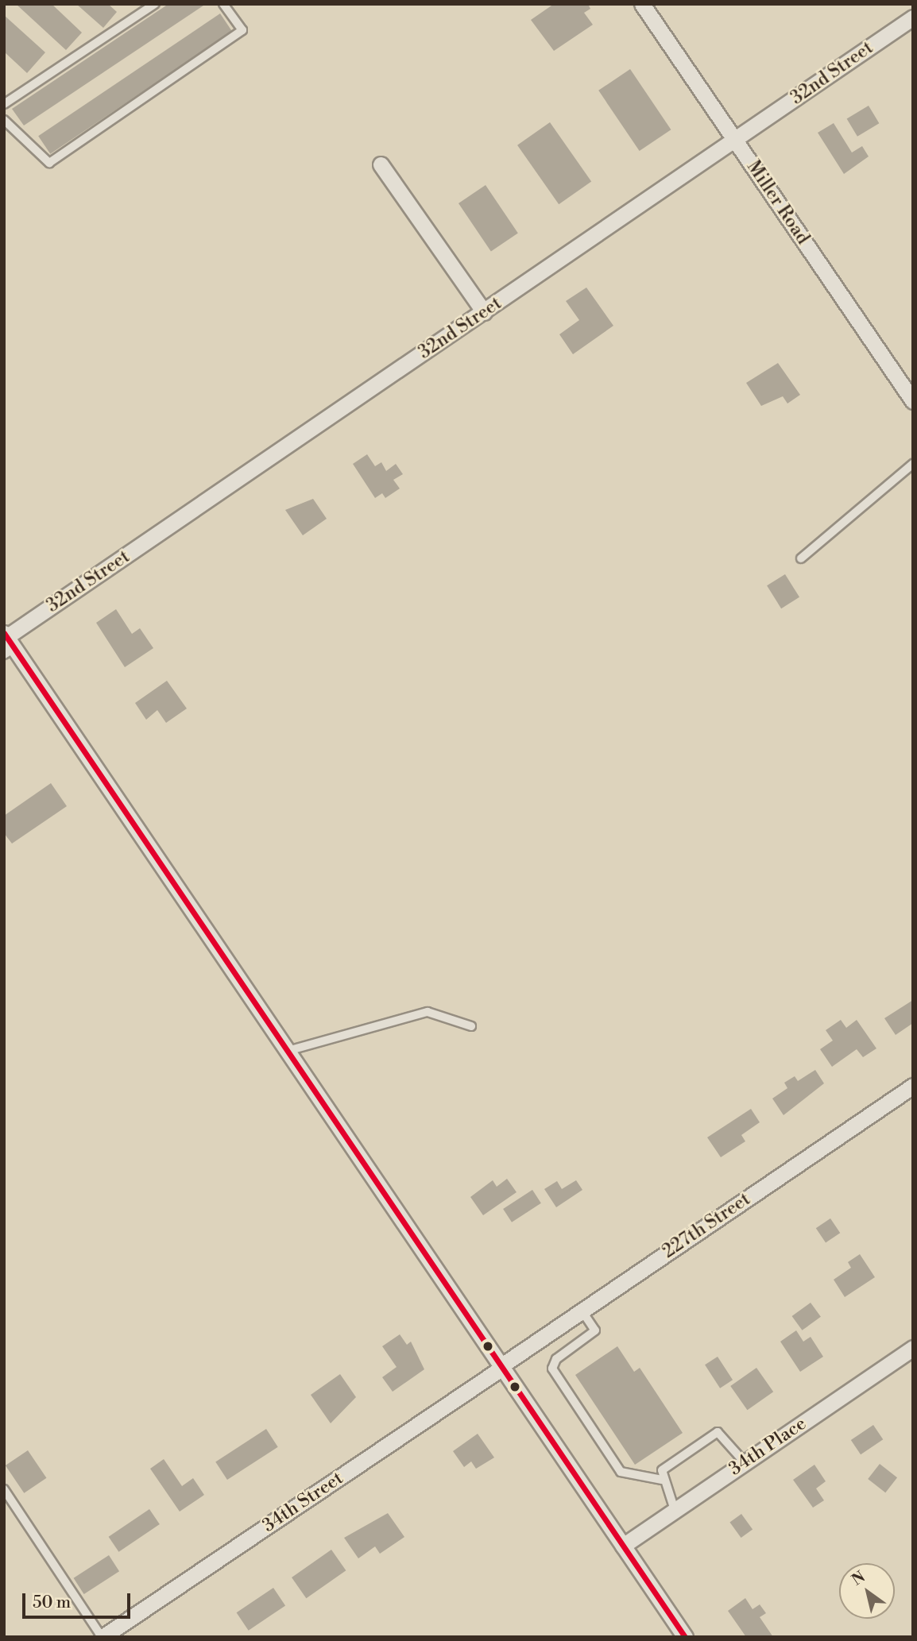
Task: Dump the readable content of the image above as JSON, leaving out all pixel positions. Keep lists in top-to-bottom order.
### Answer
{
  "streets": {
    "street": [
      "32nd Street",
      "Miller Road",
      "227th Street",
      "34th Place",
      "34th Street"
    ]
  },
  "crossings": [
    ["32nd Street", "Miller Road"],
    ["227th Street", "34th Street"]
  ],
  "scale_bar": "50 m",
  "north": "top left"
}
